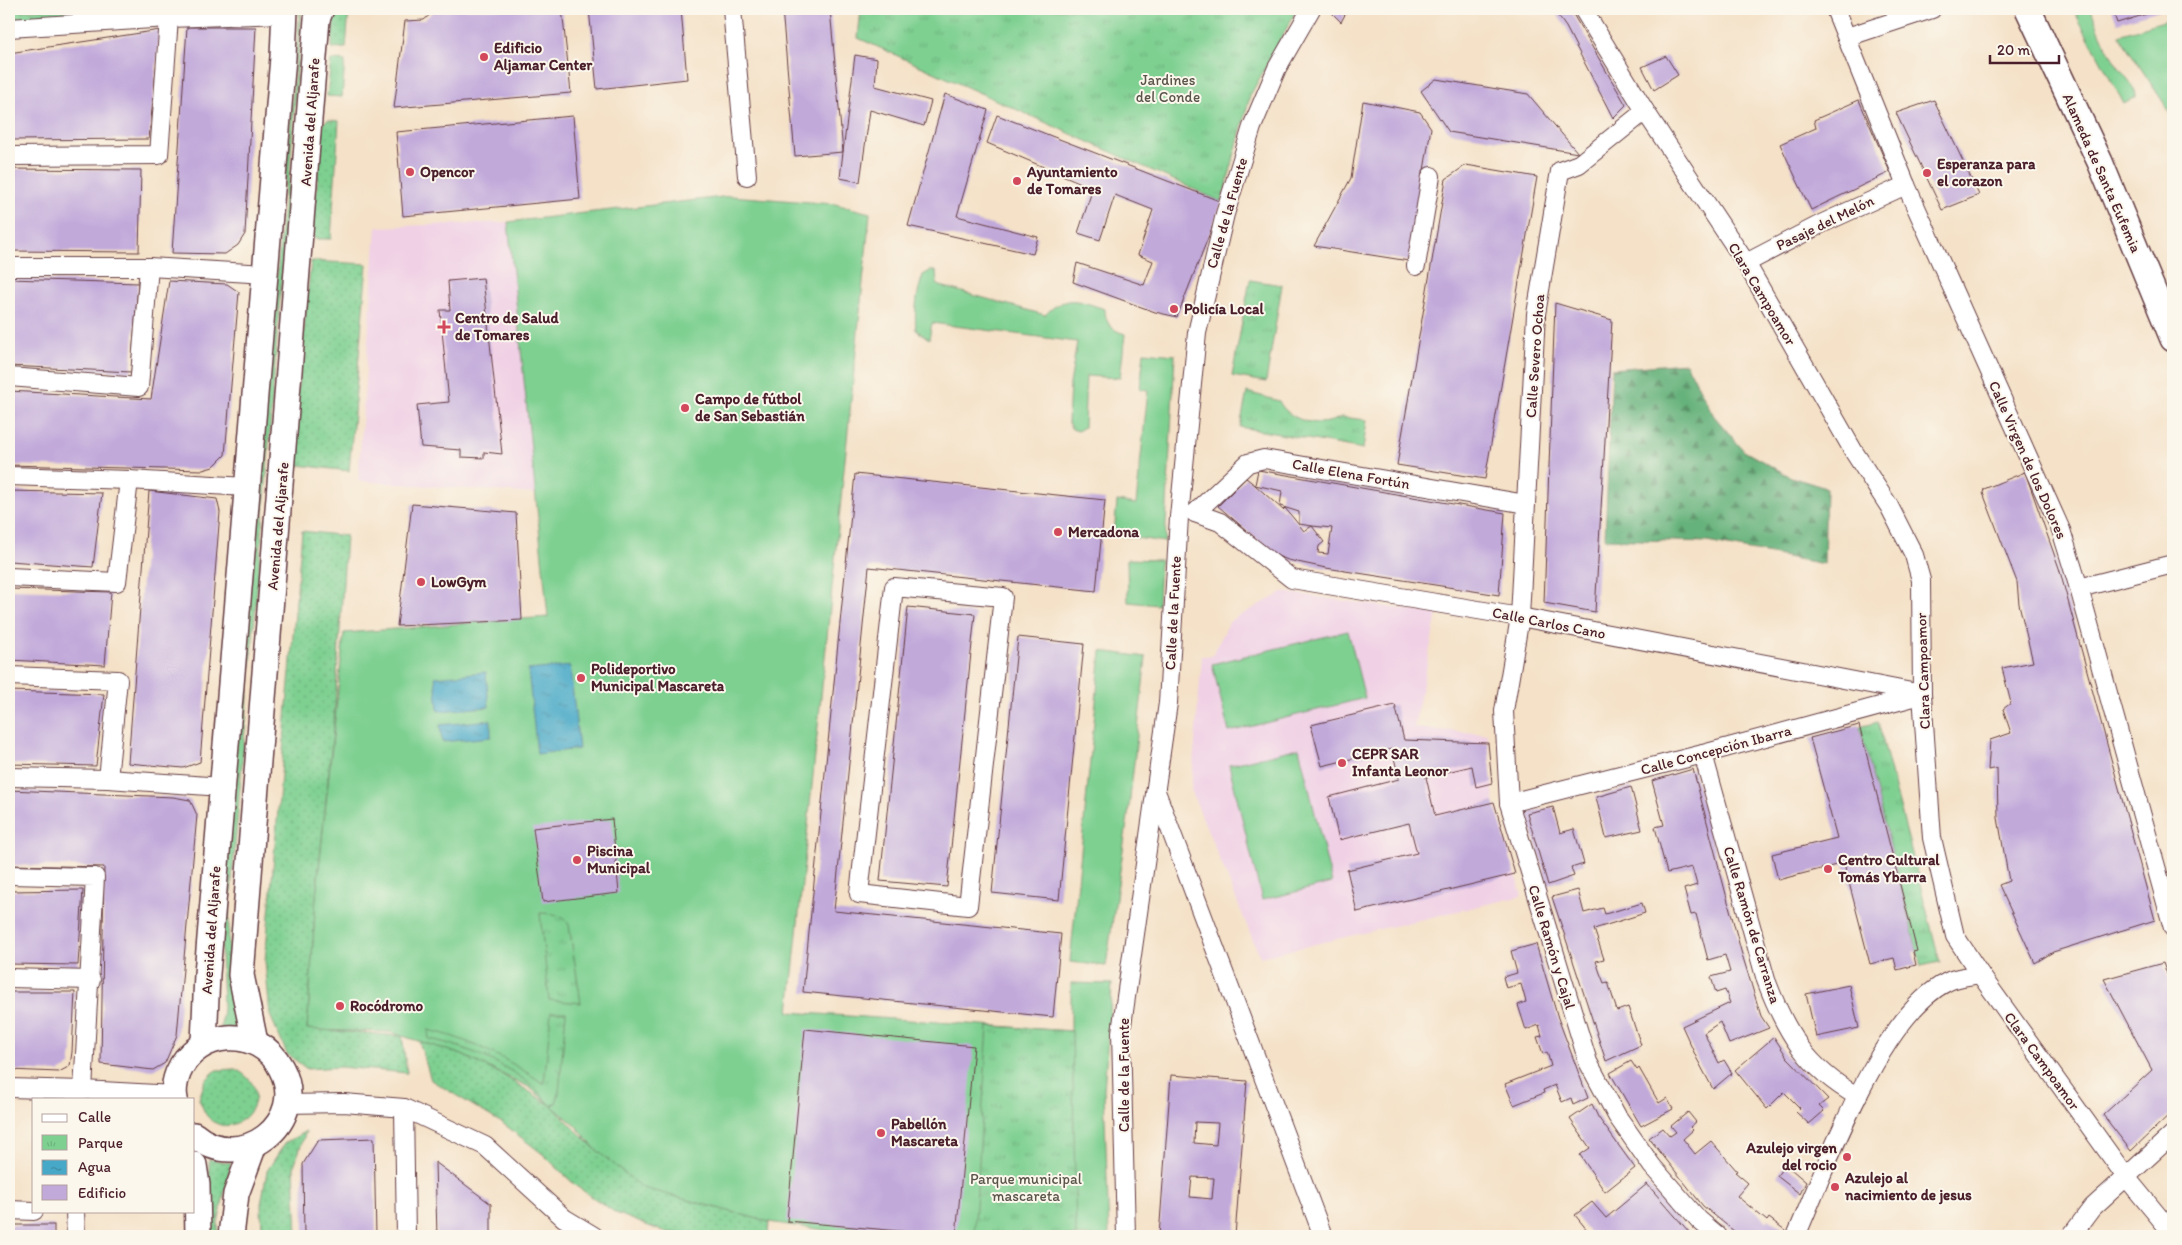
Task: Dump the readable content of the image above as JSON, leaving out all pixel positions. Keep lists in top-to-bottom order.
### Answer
{
  "streets": {
    "main road": ["Avenida del Aljarafe", "Alameda de Santa Eufemia"],
    "street": [
      "Calle de la Fuente",
      "Pasaje del Melón",
      "Clara Campoamor",
      "Calle Severo Ochoa",
      "Calle Virgen de los Dolores",
      "Calle Elena Fortún",
      "Calle Carlos Cano",
      "Calle Concepción Ibarra",
      "Calle Ramón de Carranza",
      "Calle Ramón y Cajal"
    ]
  },
  "crossings": [
    ["Calle de la Fuente", "Calle Elena Fortún"],
    ["Calle de la Fuente", "Calle Carlos Cano"],
    ["Pasaje del Melón", "Clara Campoamor"],
    ["Pasaje del Melón", "Calle Virgen de los Dolores"],
    ["Clara Campoamor", "Calle Severo Ochoa"],
    ["Clara Campoamor", "Calle Carlos Cano"],
    ["Clara Campoamor", "Calle Concepción Ibarra"],
    ["Calle Severo Ochoa", "Calle Elena Fortún"],
    ["Calle Severo Ochoa", "Calle Carlos Cano"],
    ["Calle Severo Ochoa", "Calle Ramón y Cajal"],
    ["Calle Elena Fortún", "Calle Carlos Cano"],
    ["Calle Carlos Cano", "Calle Concepción Ibarra"],
    ["Calle Carlos Cano", "Calle Ramón y Cajal"],
    ["Calle Concepción Ibarra", "Calle Ramón de Carranza"],
    ["Calle Concepción Ibarra", "Calle Ramón y Cajal"]
  ],
  "parks": ["Jardines del Conde", "Parque municipal mascareta"],
  "places": {
    "other": [
      "Edificio Aljamar Center",
      "Opencor",
      "Esperanza para el corazon",
      "Ayuntamiento de Tomares",
      "Policía Local",
      "Campo de fútbol de San Sebastián",
      "Mercadona",
      "LowGym",
      "Polideportivo Municipal Mascareta",
      "CEPR SAR Infanta Leonor",
      "Piscina Municipal",
      "Centro Cultural Tomás Ybarra",
      "Rocódromo",
      "Pabellón Mascareta",
      "Azulejo virgen del rocio",
      "Azulejo al nacimiento de jesus"
    ],
    "health": ["Centro de Salud de Tomares"]
  },
  "legend": [
    "Calle",
    "Parque",
    "Agua",
    "Edificio"
  ],
  "scale_bar": "20 m"
}
